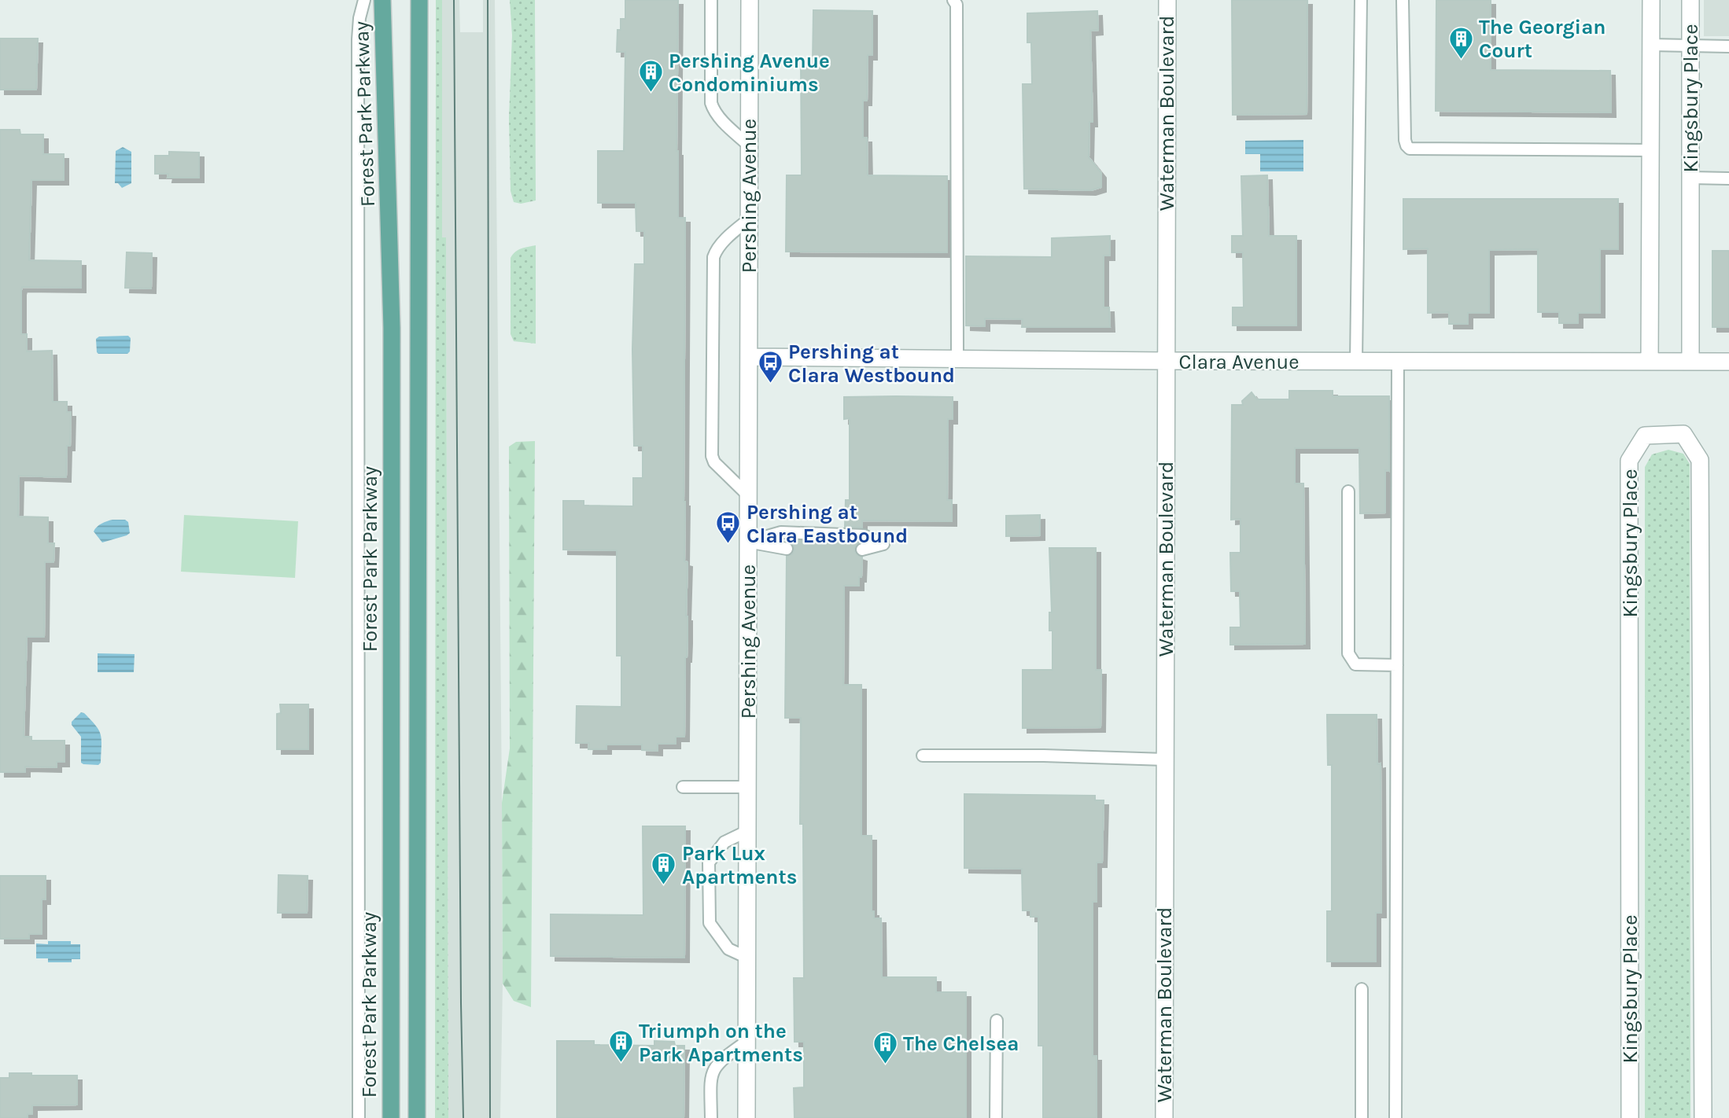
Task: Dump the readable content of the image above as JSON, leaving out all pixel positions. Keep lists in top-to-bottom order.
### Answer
{
  "streets": {
    "main road": ["Forest Park Parkway"],
    "street": [
      "Kingsbury Place",
      "Waterman Boulevard",
      "Pershing Avenue",
      "Clara Avenue"
    ]
  },
  "crossings": [
    ["Kingsbury Place", "Clara Avenue"],
    ["Waterman Boulevard", "Clara Avenue"],
    ["Pershing Avenue", "Clara Avenue"]
  ],
  "places": {
    "building": [
      "The Georgian Court",
      "Pershing Avenue Condominiums",
      "Park Lux Apartments",
      "Triumph on the Park Apartments",
      "The Chelsea"
    ],
    "bus stop": ["Pershing at Clara Westbound", "Pershing at Clara Eastbound"]
  }
}
